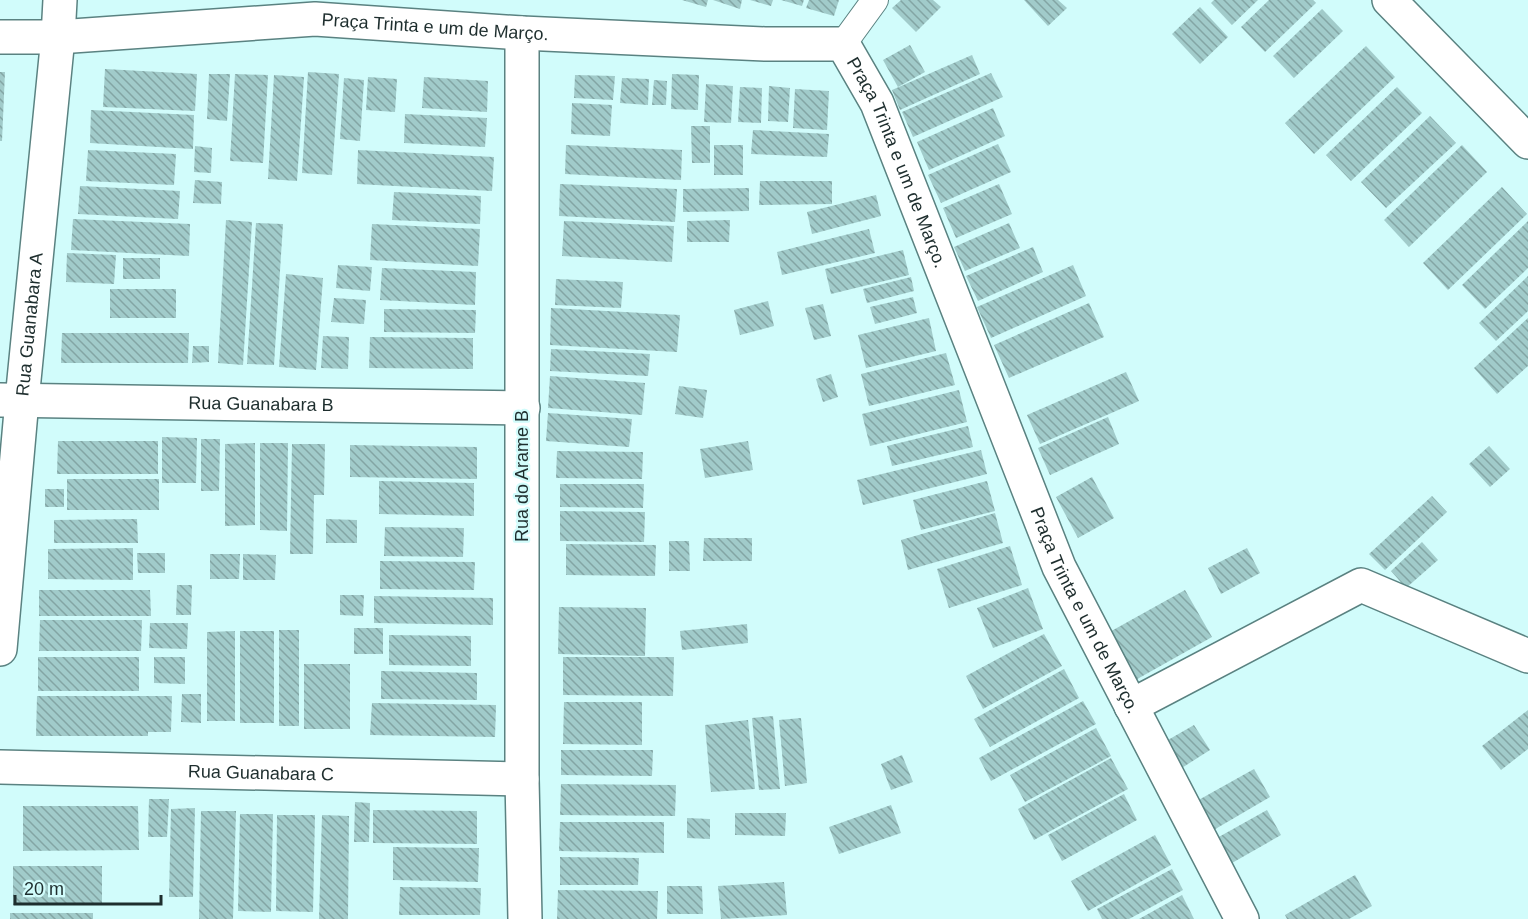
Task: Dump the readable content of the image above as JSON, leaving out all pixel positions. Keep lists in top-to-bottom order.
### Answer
{
  "streets": {
    "street": [
      "Praça Trinta e um de Março.",
      "Rua Guanabara A",
      "Rua Guanabara B",
      "Rua do Arame B",
      "Rua Guanabara C"
    ]
  },
  "crossings": [
    ["Praça Trinta e um de Março.", "Rua Guanabara A"],
    ["Praça Trinta e um de Março.", "Rua do Arame B"],
    ["Rua Guanabara A", "Rua Guanabara B"],
    ["Rua Guanabara B", "Rua do Arame B"],
    ["Rua do Arame B", "Rua Guanabara C"]
  ],
  "scale_bar": "20 m"
}
